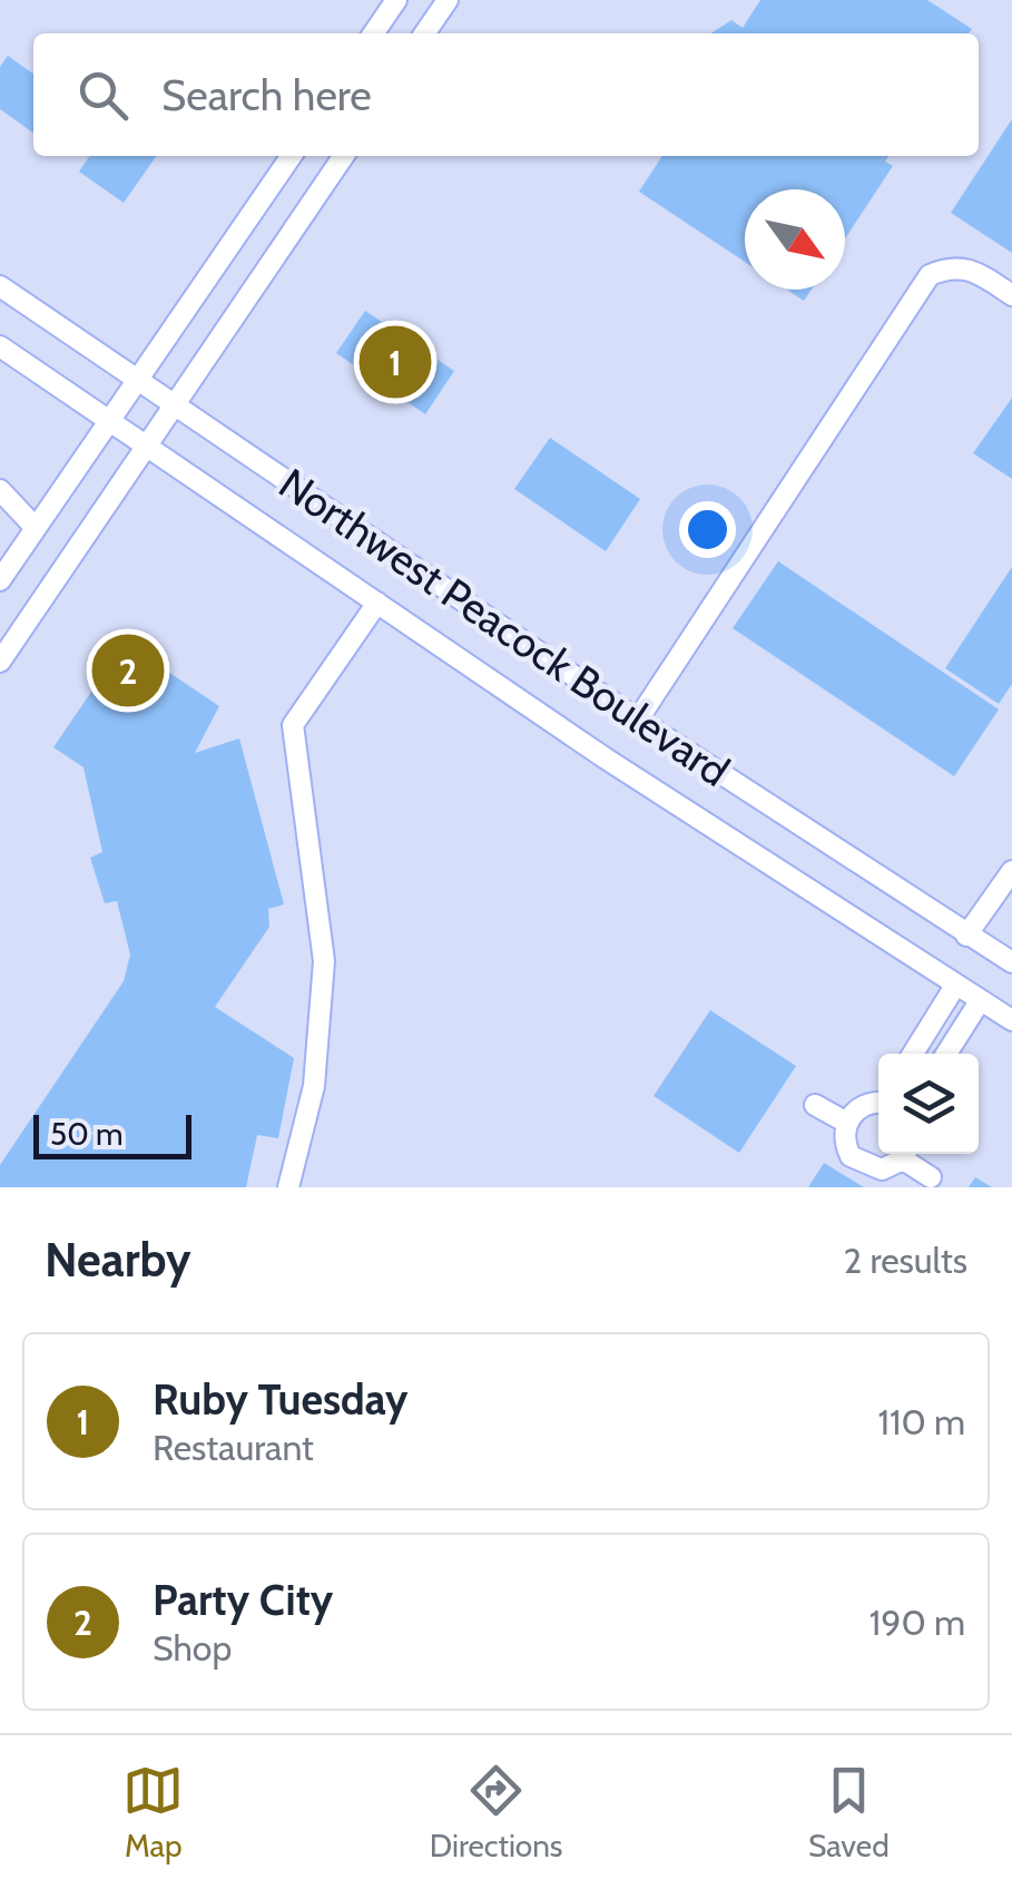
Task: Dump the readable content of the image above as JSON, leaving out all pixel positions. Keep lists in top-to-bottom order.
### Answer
{
  "streets": {
    "street": ["Northwest Peacock Boulevard"]
  },
  "scale_bar": "50 m",
  "north": "bottom right",
  "page": {
    "search": "Search here",
    "pins": ["1", "2"],
    "scale": "50 m",
    "heading": ["Nearby", "2 results"],
    "list": [
      {
        "mark": "1",
        "name": "Ruby Tuesday",
        "note": "Restaurant",
        "value": "110 m"
      },
      {
        "mark": "2",
        "name": "Party City",
        "note": "Shop",
        "value": "190 m"
      }
    ],
    "nav": ["Map", "Directions", "Saved"]
  }
}
